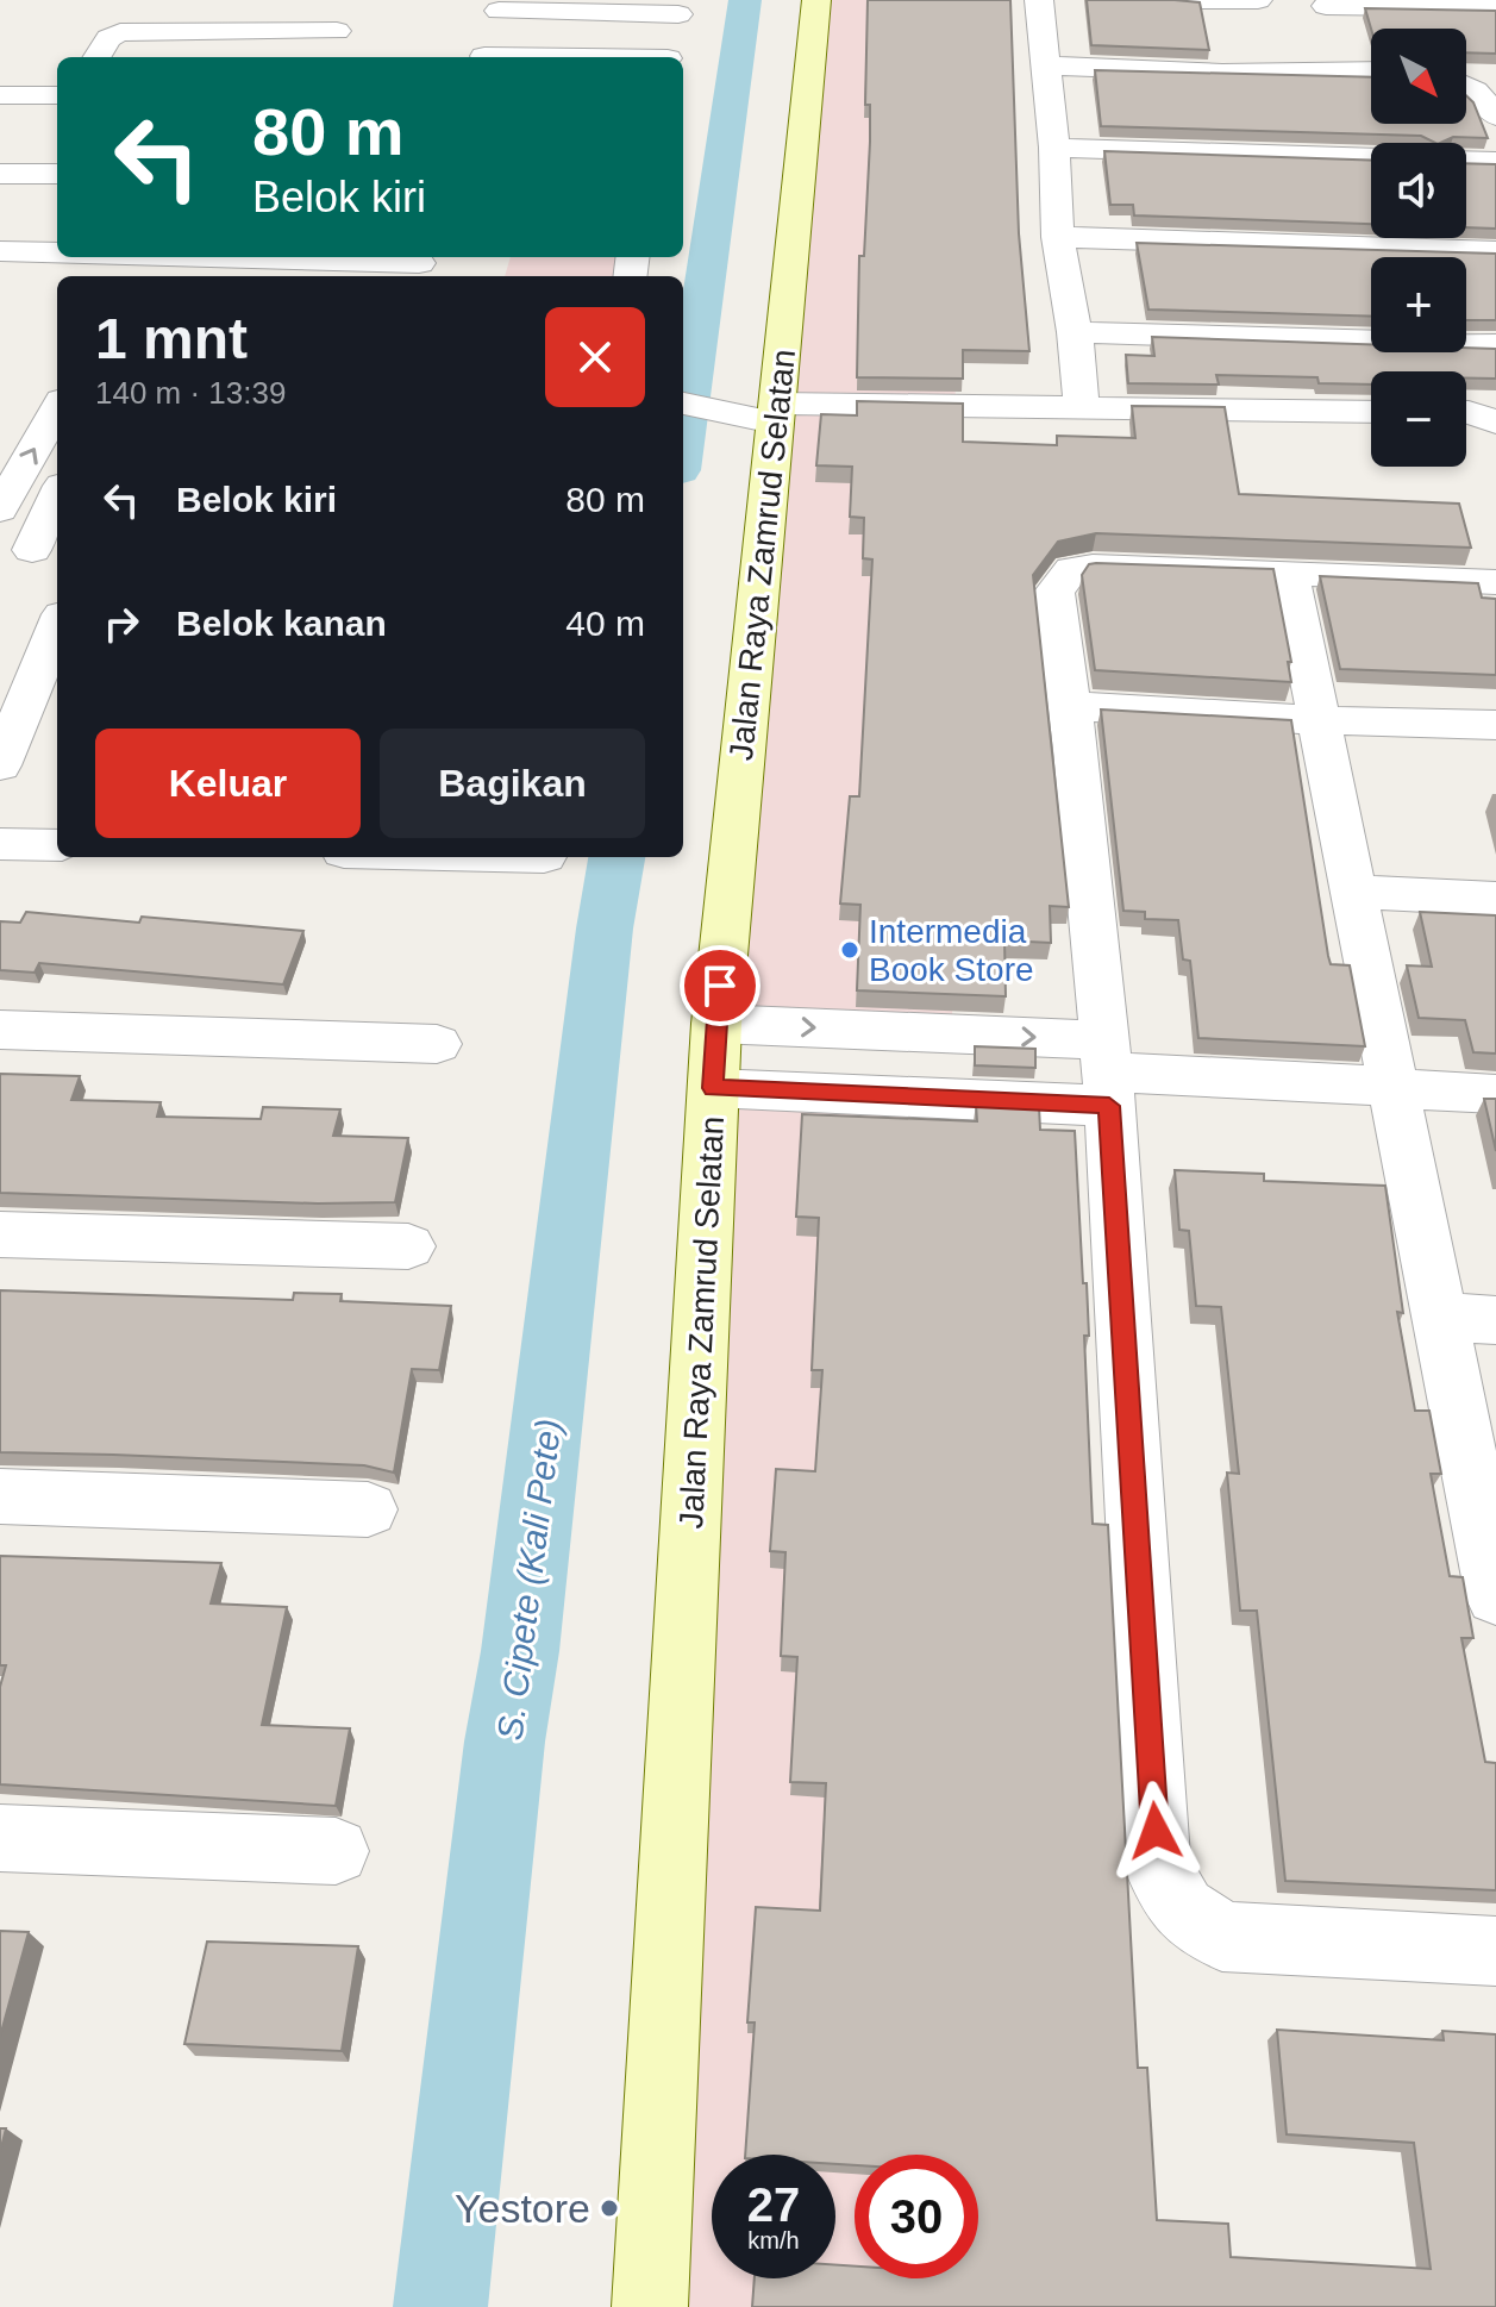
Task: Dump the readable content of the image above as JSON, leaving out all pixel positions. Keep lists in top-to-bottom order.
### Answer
{
  "streets": {
    "street": ["Jalan Raya Zamrud Selatan"]
  },
  "water": ["S. Cipete (Kali Pete)"],
  "places": ["Intermedia Book Store", "Yestore"],
  "north": "bottom right",
  "page": {
    "map_buttons": ["+", "−"],
    "turn": ["80 m", "Belok kiri"],
    "heading": ["1 mnt", "140 m · 13:39"],
    "list": [
      {
        "name": "Belok kiri",
        "value": "80 m"
      },
      {
        "name": "Belok kanan",
        "value": "40 m"
      }
    ],
    "buttons": ["Keluar", "Bagikan"],
    "speed": "27 km/h",
    "limit": "30"
  }
}
